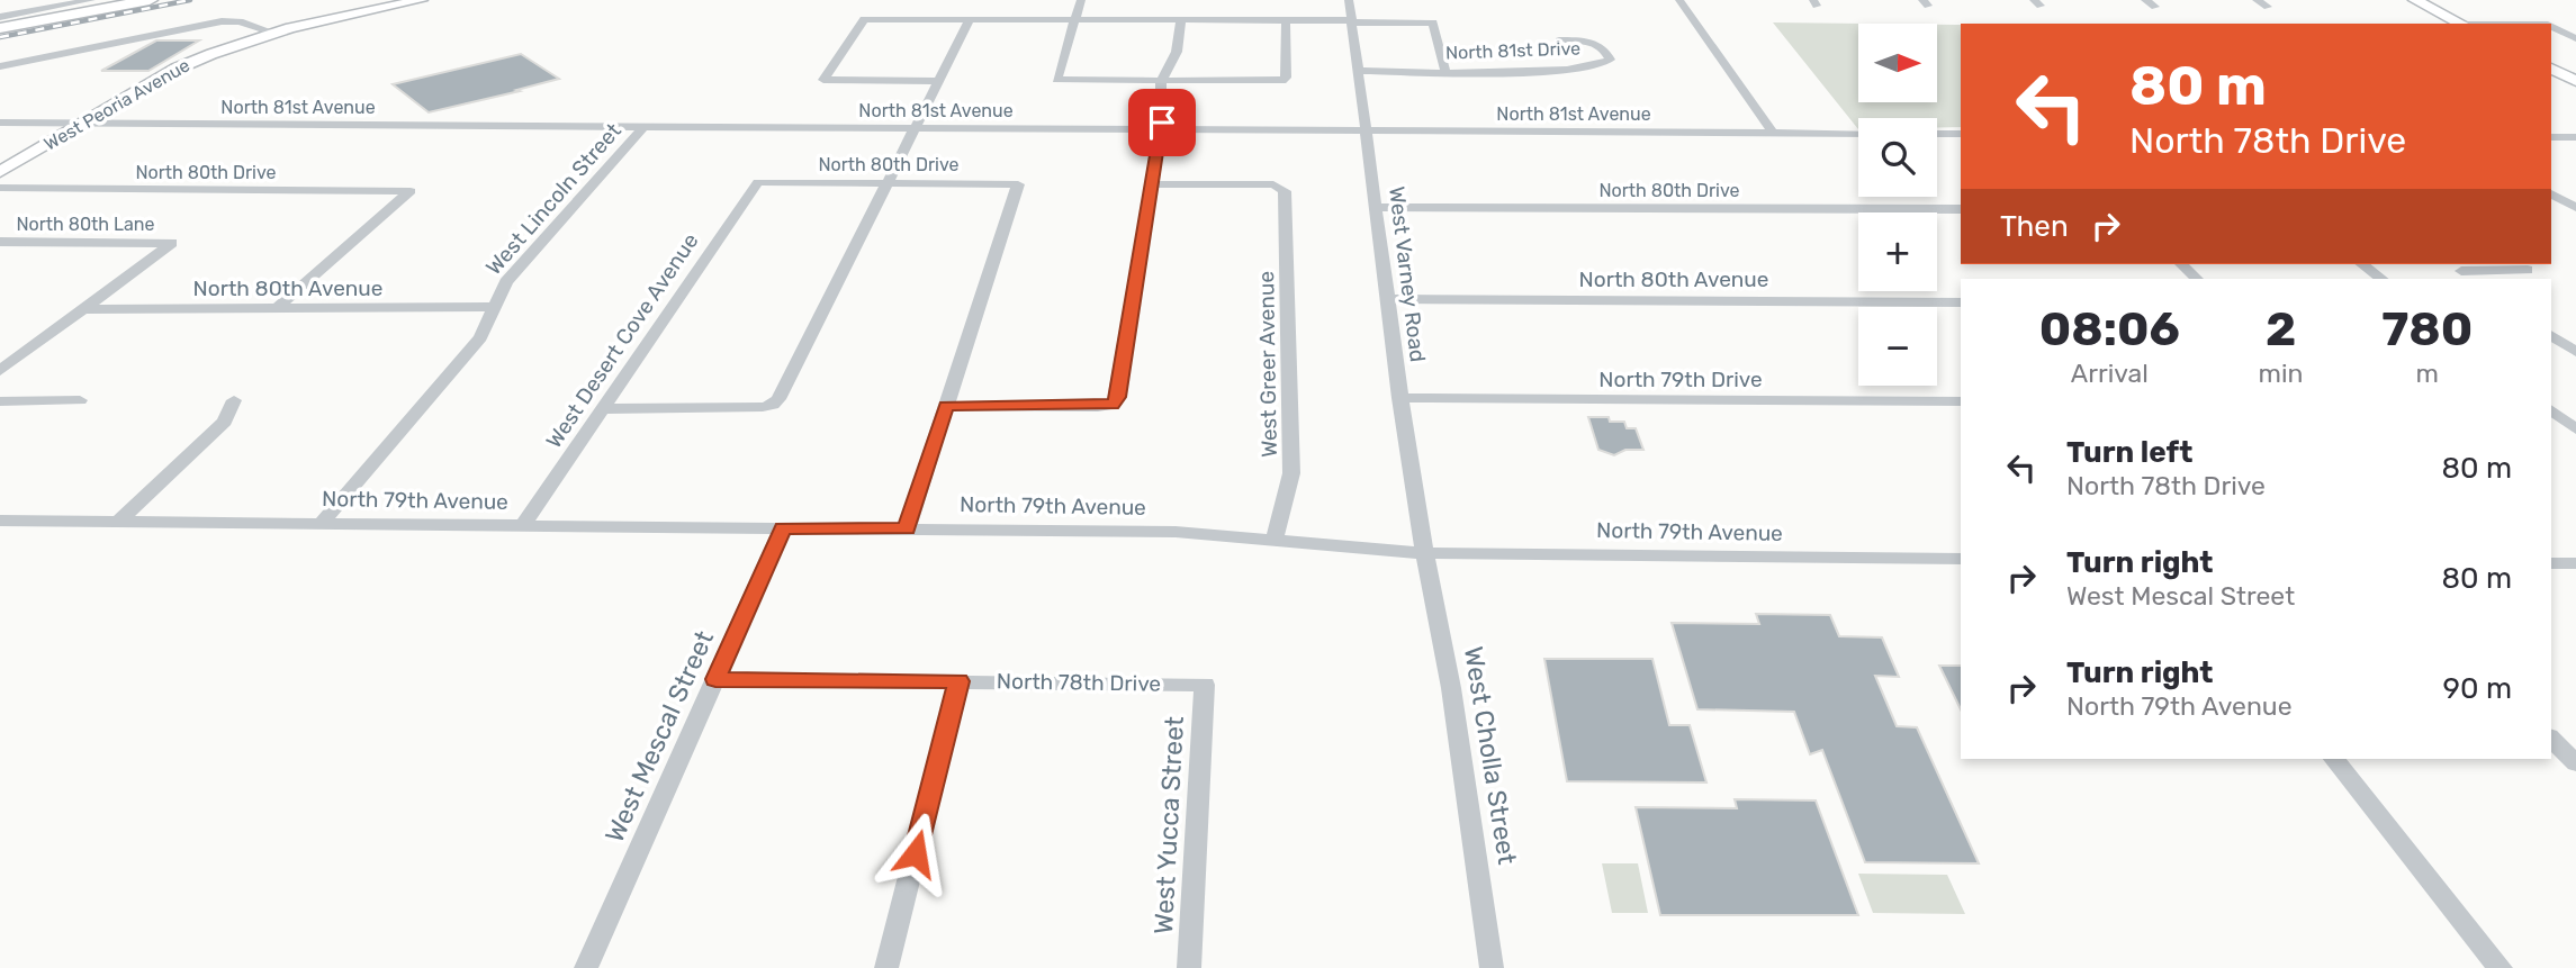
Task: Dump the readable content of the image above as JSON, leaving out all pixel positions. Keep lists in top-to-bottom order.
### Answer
{
  "streets": {
    "main road": ["West Peoria Avenue"],
    "street": [
      "North 81st Drive",
      "North 81st Avenue",
      "North 80th Drive",
      "West Lincoln Street",
      "North 80th Lane",
      "West Varney Road",
      "North 80th Avenue",
      "West Desert Cove Avenue",
      "West Greer Avenue",
      "North 79th Drive",
      "North 79th Avenue",
      "North 78th Drive",
      "West Mescal Street",
      "West Cholla Street",
      "West Yucca Street"
    ]
  },
  "crossings": [
    ["North 81st Drive", "West Varney Road"],
    ["West Peoria Avenue", "North 81st Avenue"],
    ["North 81st Avenue", "West Lincoln Street"],
    ["North 81st Avenue", "West Varney Road"],
    ["North 80th Drive", "West Varney Road"],
    ["North 80th Drive", "North 80th Avenue"],
    ["North 80th Drive", "West Desert Cove Avenue"],
    ["West Lincoln Street", "North 80th Avenue"],
    ["West Lincoln Street", "North 79th Avenue"],
    ["North 80th Lane", "North 80th Avenue"],
    ["West Varney Road", "North 80th Avenue"],
    ["West Varney Road", "North 79th Drive"],
    ["West Varney Road", "North 79th Avenue"],
    ["West Varney Road", "West Cholla Street"],
    ["West Desert Cove Avenue", "North 79th Avenue"],
    ["West Greer Avenue", "North 79th Avenue"],
    ["North 79th Avenue", "West Mescal Street"],
    ["North 79th Avenue", "West Cholla Street"],
    ["North 78th Drive", "West Mescal Street"],
    ["North 78th Drive", "West Yucca Street"]
  ],
  "north": "right",
  "page": {
    "map_buttons": ["+", "−"],
    "turn": ["80 m", "North 78th Drive"],
    "then": "Then",
    "eta": [
      "08:06",
      "Arrival",
      "2",
      "min",
      "780",
      "m"
    ],
    "list": [
      {
        "name": "Turn left",
        "note": "North 78th Drive",
        "value": "80 m"
      },
      {
        "name": "Turn right",
        "note": "West Mescal Street",
        "value": "80 m"
      },
      {
        "name": "Turn right",
        "note": "North 79th Avenue",
        "value": "90 m"
      }
    ]
  }
}
